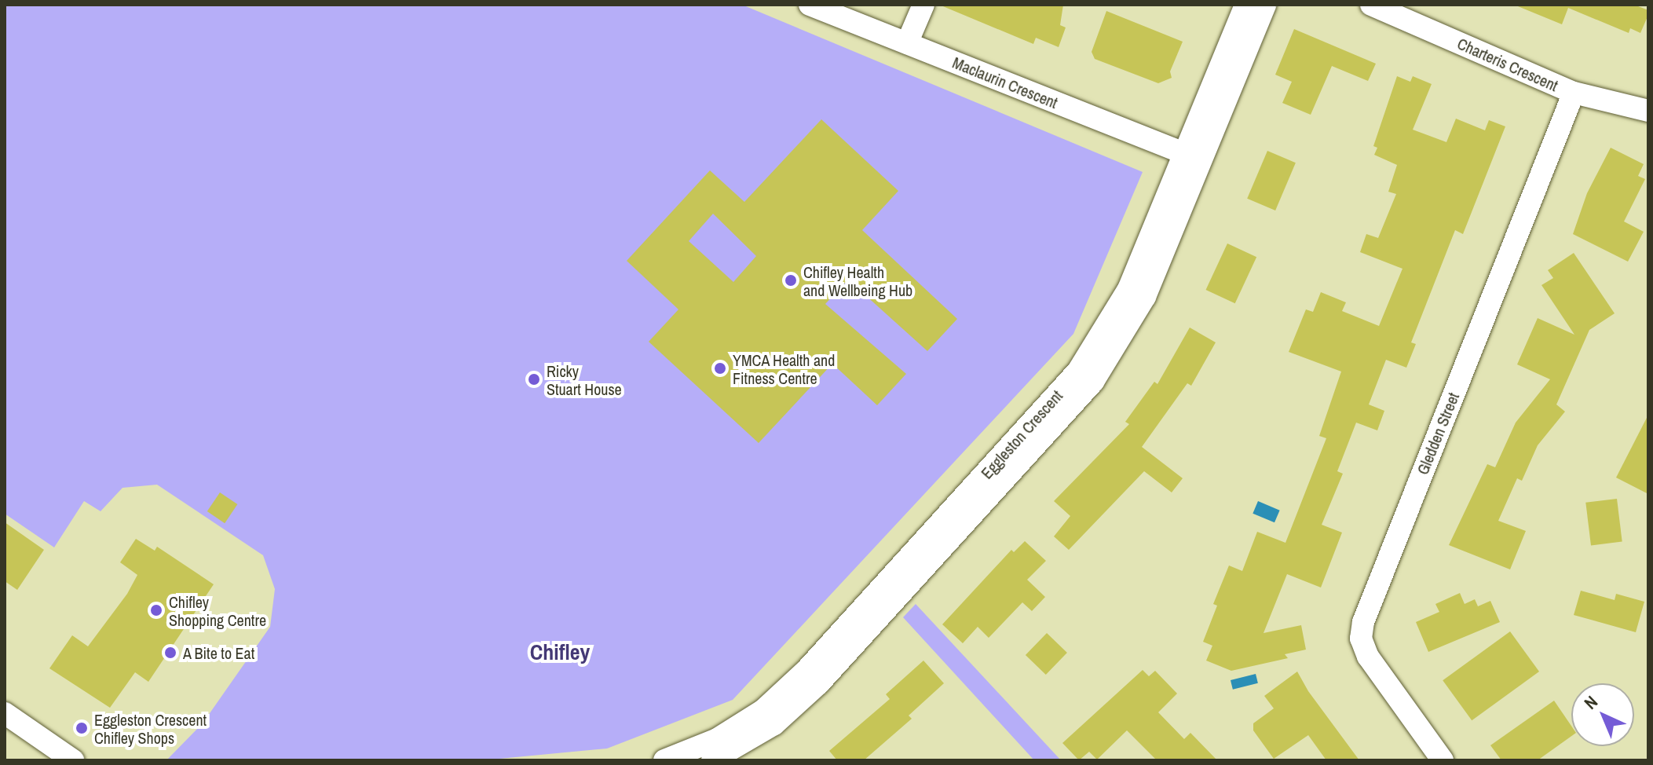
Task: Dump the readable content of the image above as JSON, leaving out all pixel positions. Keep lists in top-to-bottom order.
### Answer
{
  "streets": {
    "street": [
      "Charteris Crescent",
      "Maclaurin Crescent",
      "Gledden Street",
      "Eggleston Crescent"
    ]
  },
  "crossings": [
    ["Charteris Crescent", "Gledden Street"],
    ["Maclaurin Crescent", "Eggleston Crescent"]
  ],
  "districts": ["Chifley"],
  "places": [
    "Chifley Health and Wellbeing Hub",
    "YMCA Health and Fitness Centre",
    "Ricky Stuart House",
    "Chifley Shopping Centre",
    "A Bite to Eat",
    "Eggleston Crescent Chifley Shops"
  ],
  "north": "top left"
}
